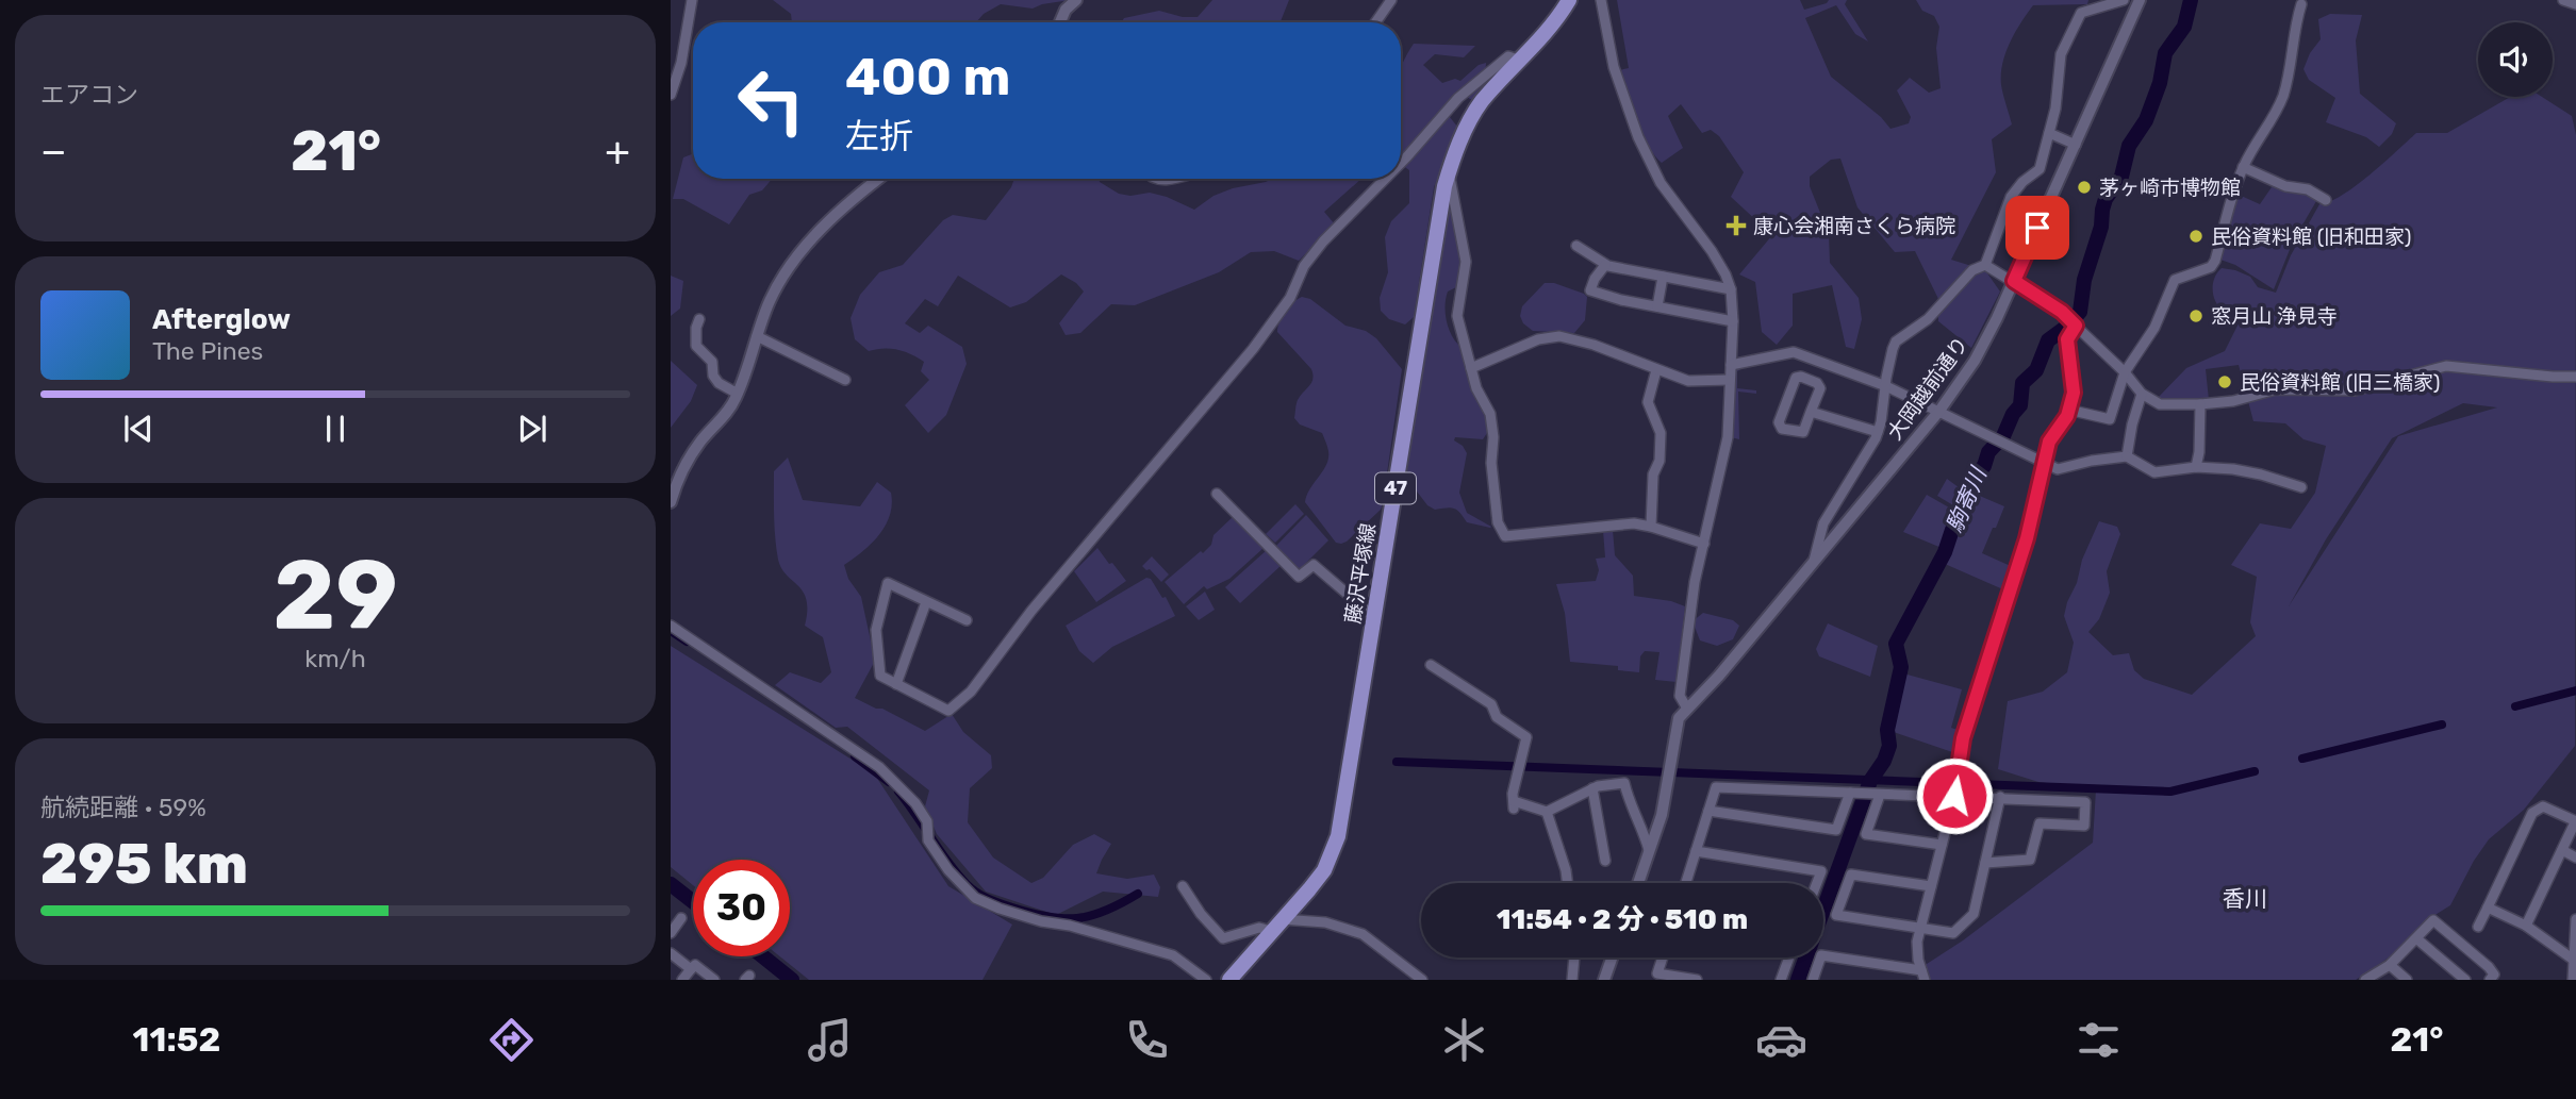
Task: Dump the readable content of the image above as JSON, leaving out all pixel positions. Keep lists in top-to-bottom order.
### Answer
{
  "streets": {
    "main road": ["47", "藤沢平塚線"],
    "street": ["大岡越前通り"]
  },
  "districts": ["香川"],
  "water": ["駒寄川"],
  "places": {
    "other": [
      "茅ヶ崎市博物館",
      "民俗資料館 (旧和田家)",
      "窓月山 浄見寺",
      "民俗資料館 (旧三橋家)"
    ],
    "health": ["康心会湘南さくら病院"]
  },
  "page": {
    "tile": [
      "エアコン",
      ["29", "km/h"],
      ["航続距離 · 59%", "295 km"]
    ],
    "turn": ["400 m", "左折"],
    "heat": ["−", "21°", "+"],
    "song": ["Afterglow", "The Pines"],
    "limit": "30",
    "trip": "11:54 · 2 分 · 510 m",
    "tabs": ["11:52", "21°"]
  }
}
